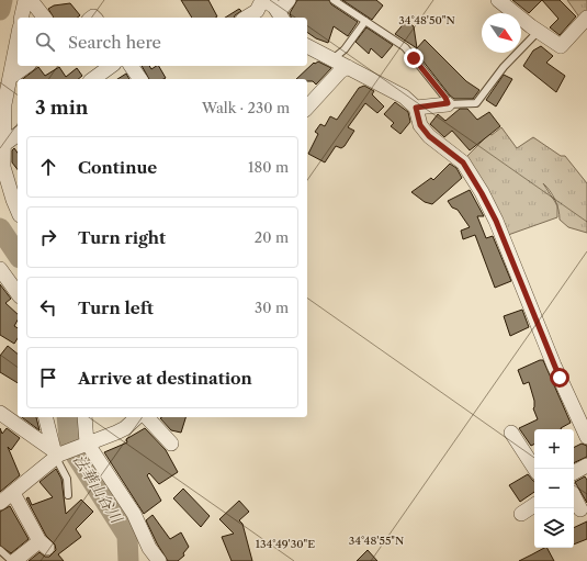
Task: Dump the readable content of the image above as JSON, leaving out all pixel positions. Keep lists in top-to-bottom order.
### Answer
{
  "water": ["法華山谷川"],
  "north": "bottom right",
  "page": {
    "search": "Search here",
    "heading": ["3 min", "Walk · 230 m"],
    "list": [
      ["Continue", "180 m"],
      ["Turn right", "20 m"],
      ["Turn left", "30 m"],
      "Arrive at destination"
    ],
    "map_buttons": ["+", "−"]
  },
  "coordinates": ["34°48'50\"N", "34°48'55\"N", "134°49'30\"E"]
}
